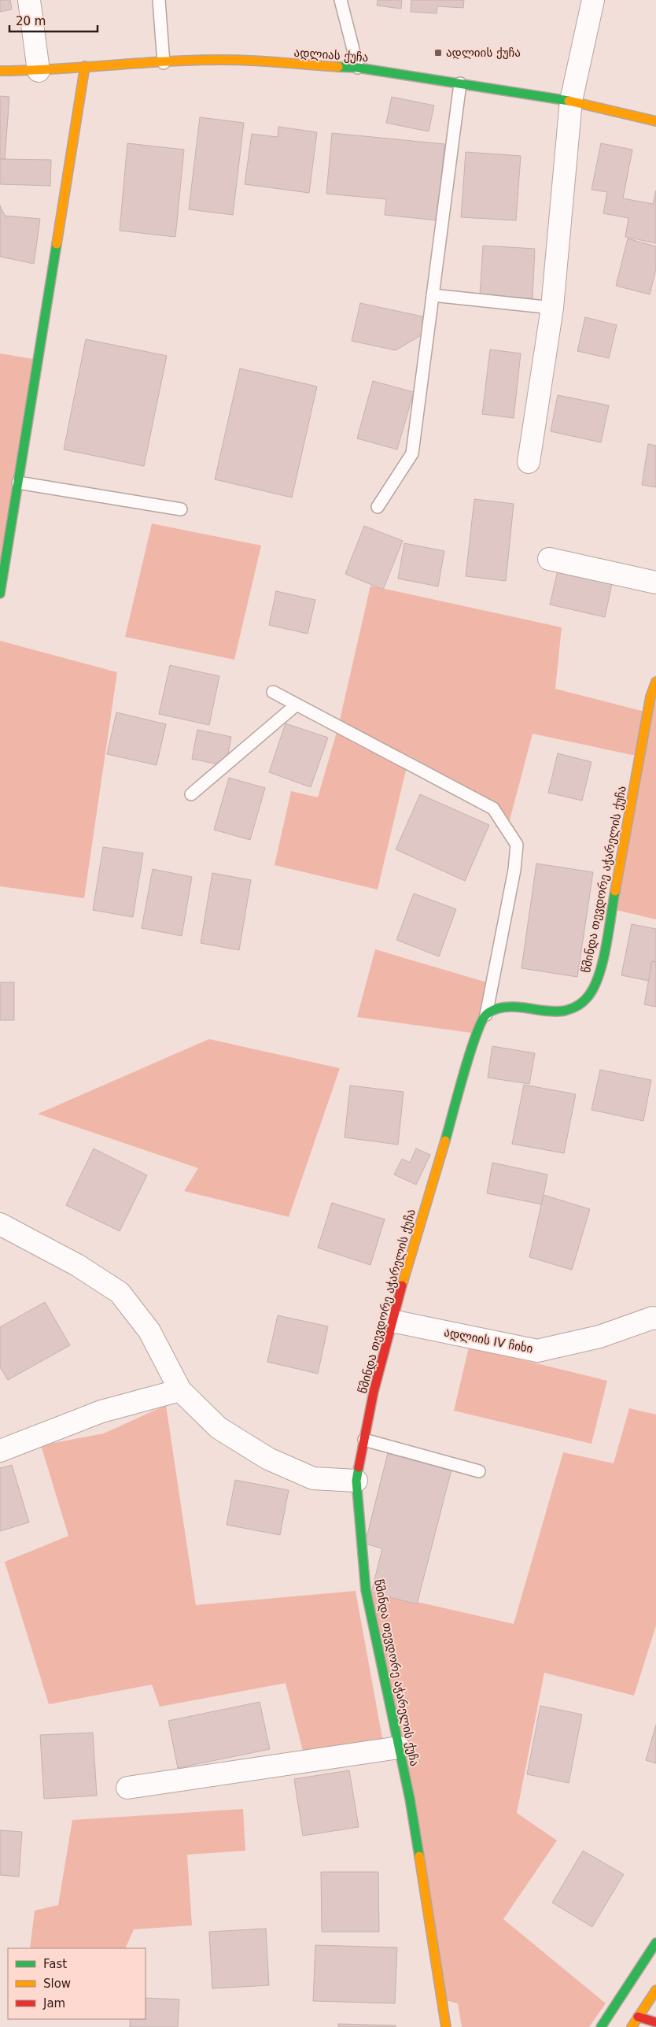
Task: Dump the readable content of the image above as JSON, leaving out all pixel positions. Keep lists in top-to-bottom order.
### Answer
{
  "streets": {
    "main road": ["ადლიას ქუჩა", "წმინდა თევდორე აჭარელის ქუჩა"],
    "street": ["ადლიის IV ჩიხი"]
  },
  "crossings": [
    ["წმინდა თევდორე აჭარელის ქუჩა", "ადლიის IV ჩიხი"]
  ],
  "places": {
    "transit": ["ადლიის ქუჩა"]
  },
  "legend": ["Fast", "Slow", "Jam"],
  "scale_bar": "20 m"
}
